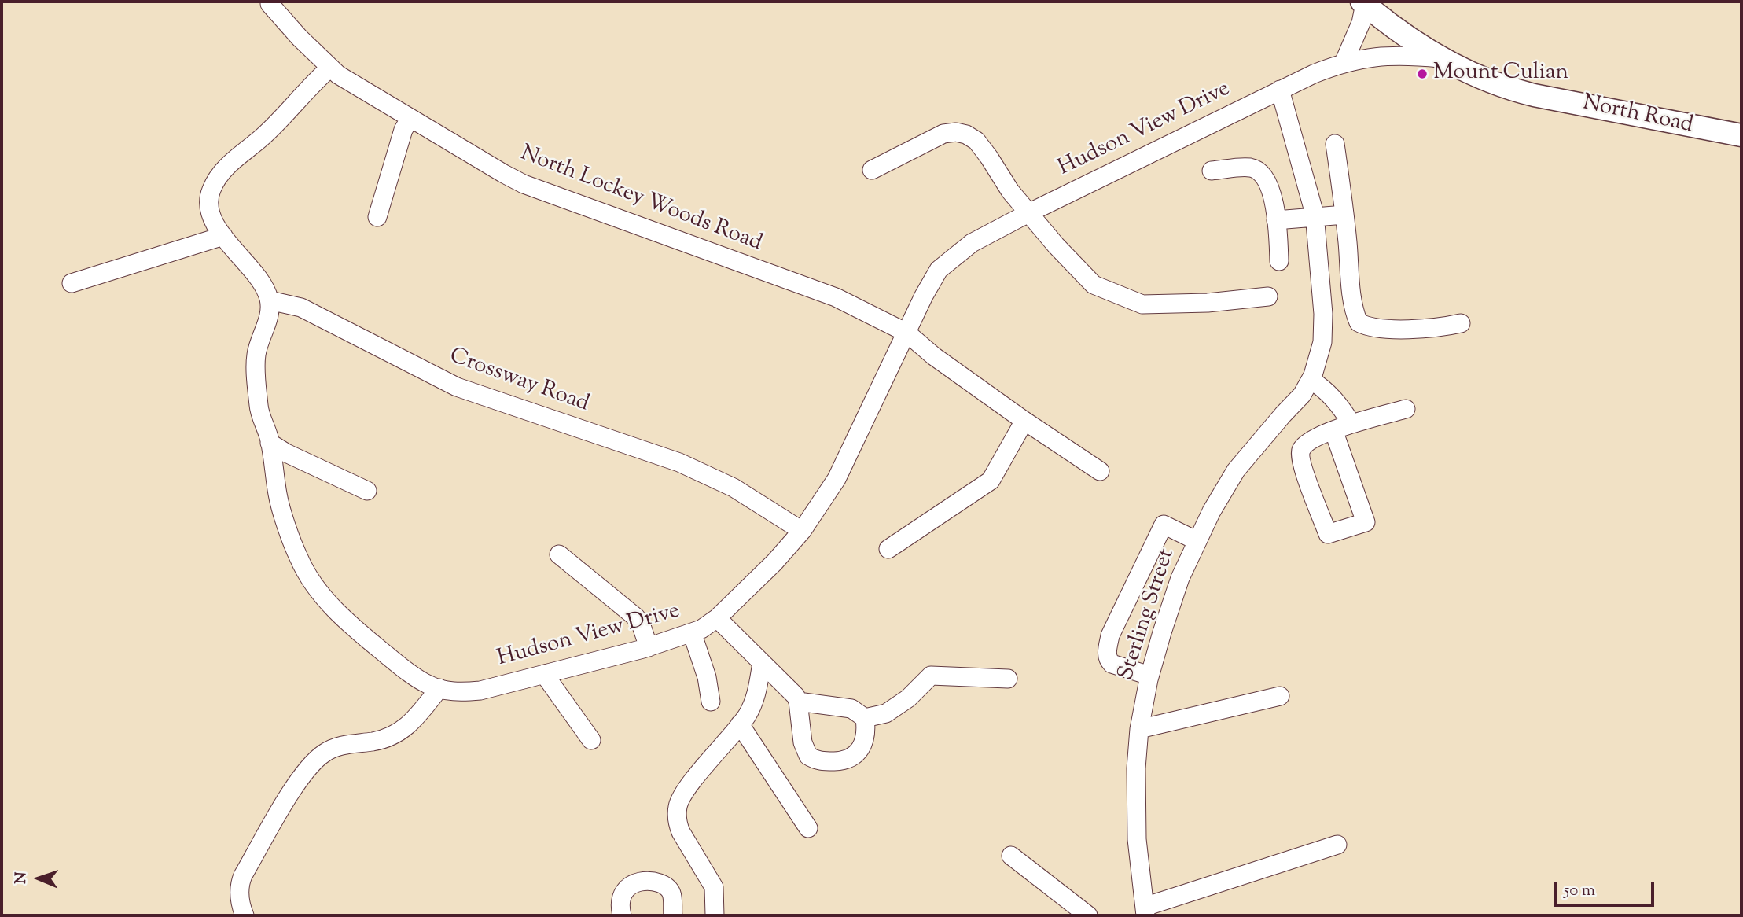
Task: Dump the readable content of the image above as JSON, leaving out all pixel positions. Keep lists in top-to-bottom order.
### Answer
{
  "streets": {
    "main road": ["North Road"],
    "street": [
      "Hudson View Drive",
      "North Lockey Woods Road",
      "Crossway Road",
      "Sterling Street"
    ]
  },
  "crossings": [
    ["North Road", "Hudson View Drive"],
    ["Hudson View Drive", "North Lockey Woods Road"],
    ["Hudson View Drive", "Crossway Road"]
  ],
  "places": ["Mount Culian"],
  "scale_bar": "50 m",
  "north": "left"
}
